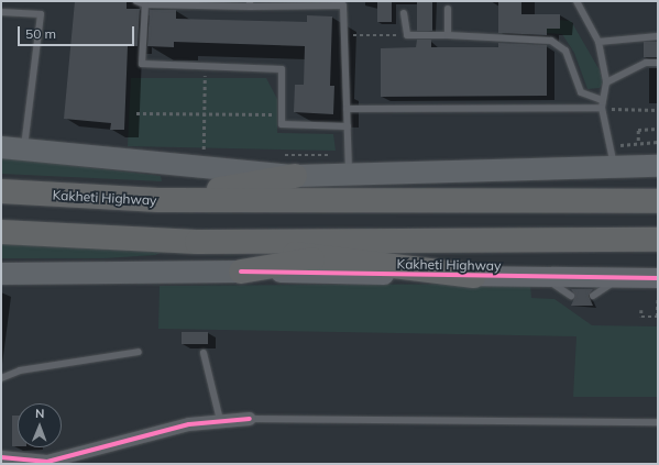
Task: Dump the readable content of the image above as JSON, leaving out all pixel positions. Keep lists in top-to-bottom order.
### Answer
{
  "streets": {
    "highway": ["Kakheti Highway"]
  },
  "scale_bar": "50 m",
  "north": "top"
}
